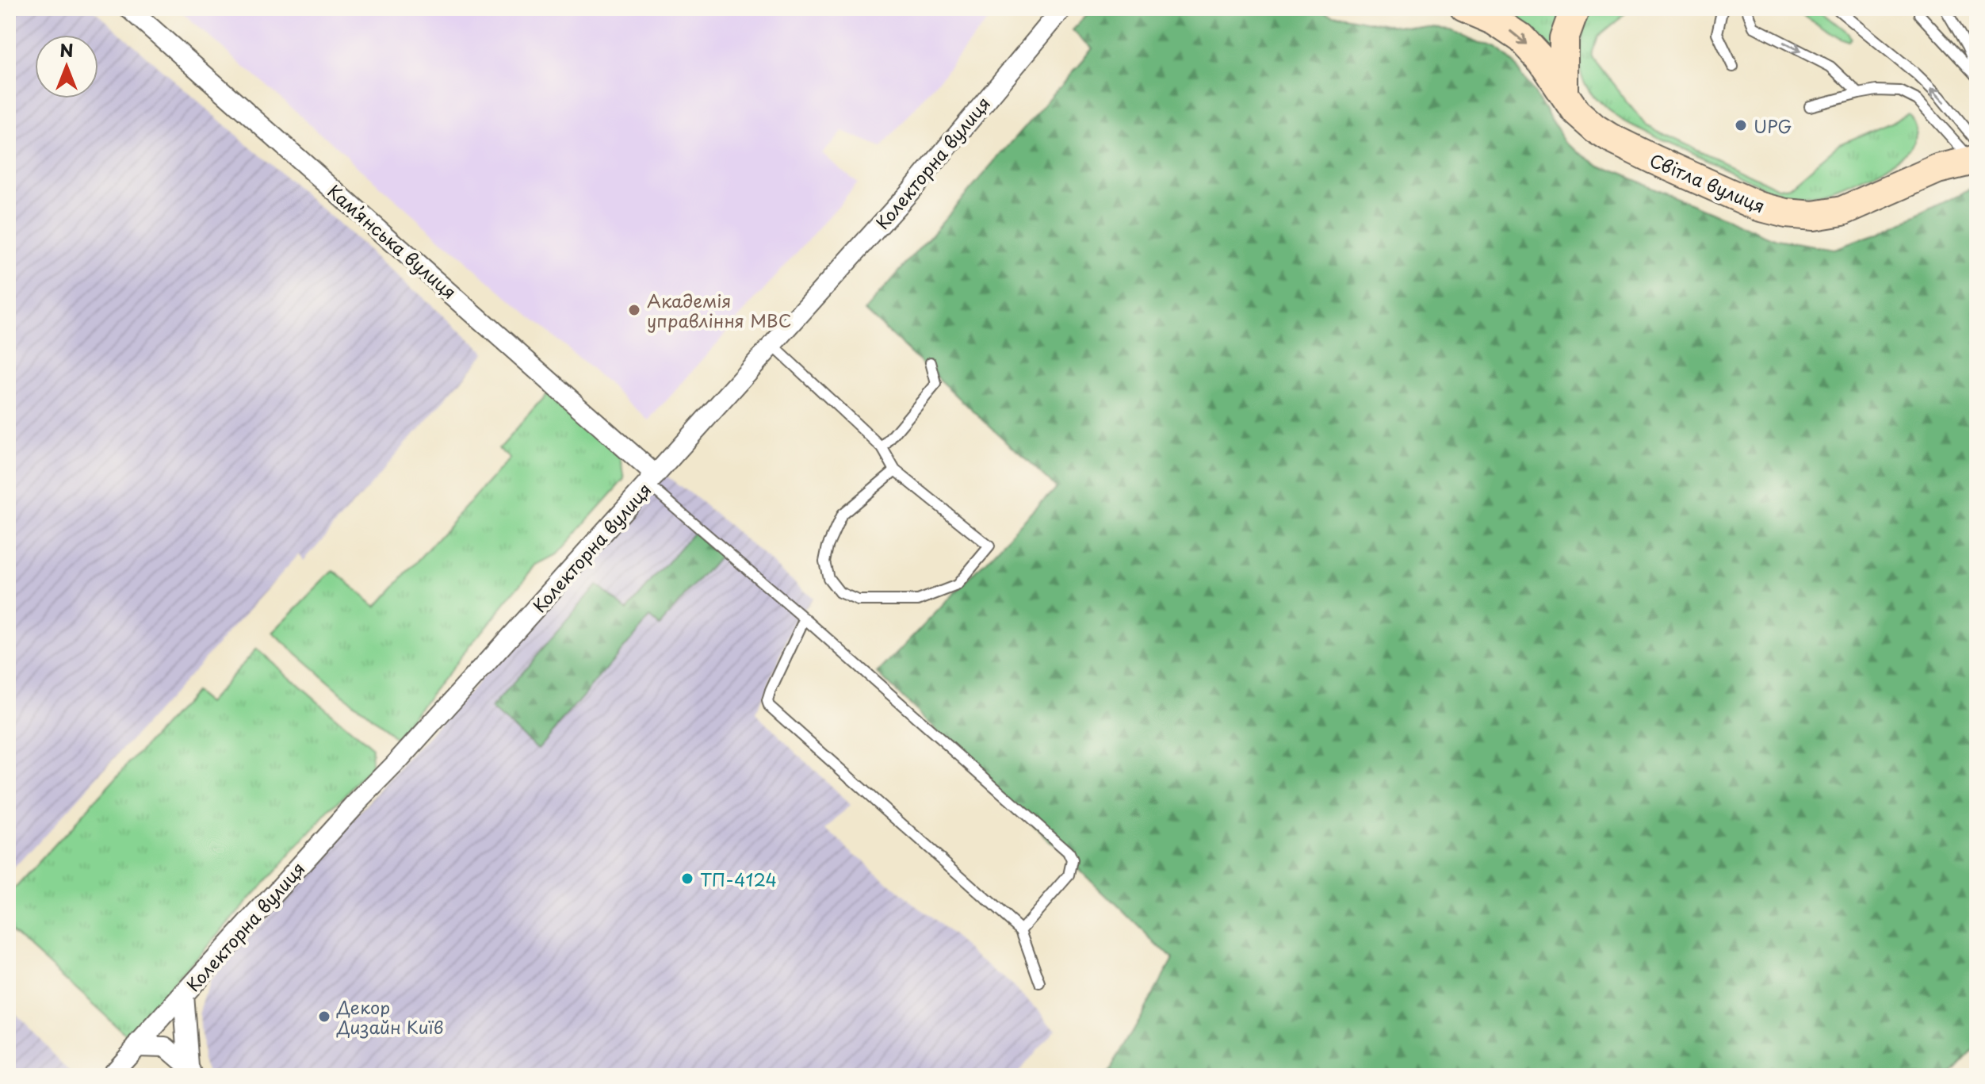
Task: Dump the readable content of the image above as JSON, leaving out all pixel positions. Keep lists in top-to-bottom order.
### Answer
{
  "streets": {
    "main road": ["Світла вулиця"],
    "street": ["Колекторна вулиця", "Камʼянська вулиця"]
  },
  "crossings": [
    ["Колекторна вулиця", "Камʼянська вулиця"]
  ],
  "places": [
    "UPG",
    "Академія управління МВС",
    "ТП-4124",
    "Декор Дизайн Київ"
  ],
  "north": "top"
}
